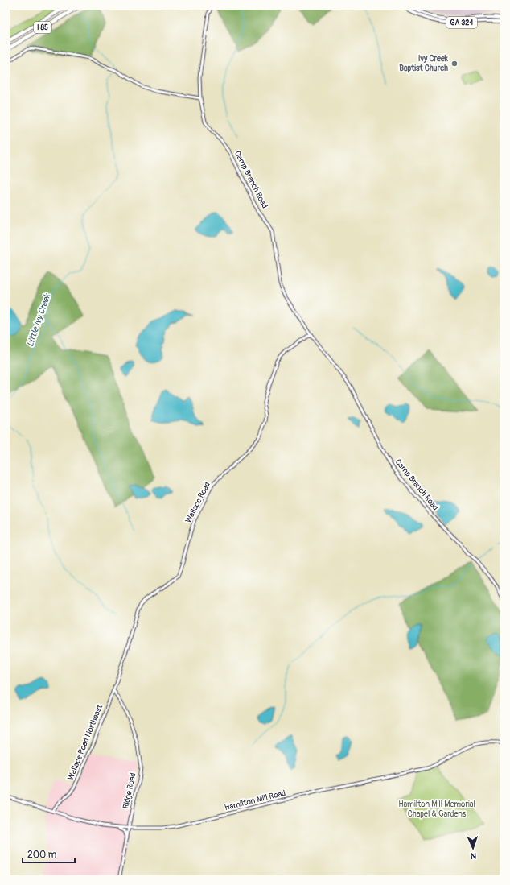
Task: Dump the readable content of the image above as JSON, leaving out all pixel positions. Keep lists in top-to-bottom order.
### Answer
{
  "streets": {
    "highway": ["I 85"],
    "main road": ["GA 324"],
    "street": [
      "Camp Branch Road",
      "Wallace Road",
      "Wallace Road Northeast",
      "Ridge Road",
      "Hamilton Mill Road"
    ]
  },
  "crossings": [
    ["Camp Branch Road", "Wallace Road"],
    ["Wallace Road", "Wallace Road Northeast"],
    ["Wallace Road", "Ridge Road"],
    ["Wallace Road Northeast", "Ridge Road"],
    ["Wallace Road Northeast", "Hamilton Mill Road"],
    ["Ridge Road", "Hamilton Mill Road"]
  ],
  "water": ["Little Ivy Creek"],
  "parks": ["Hamilton Mill Memorial Chapel & Gardens"],
  "places": ["Ivy Creek Baptist Church"],
  "scale_bar": "200 m",
  "north": "bottom"
}
